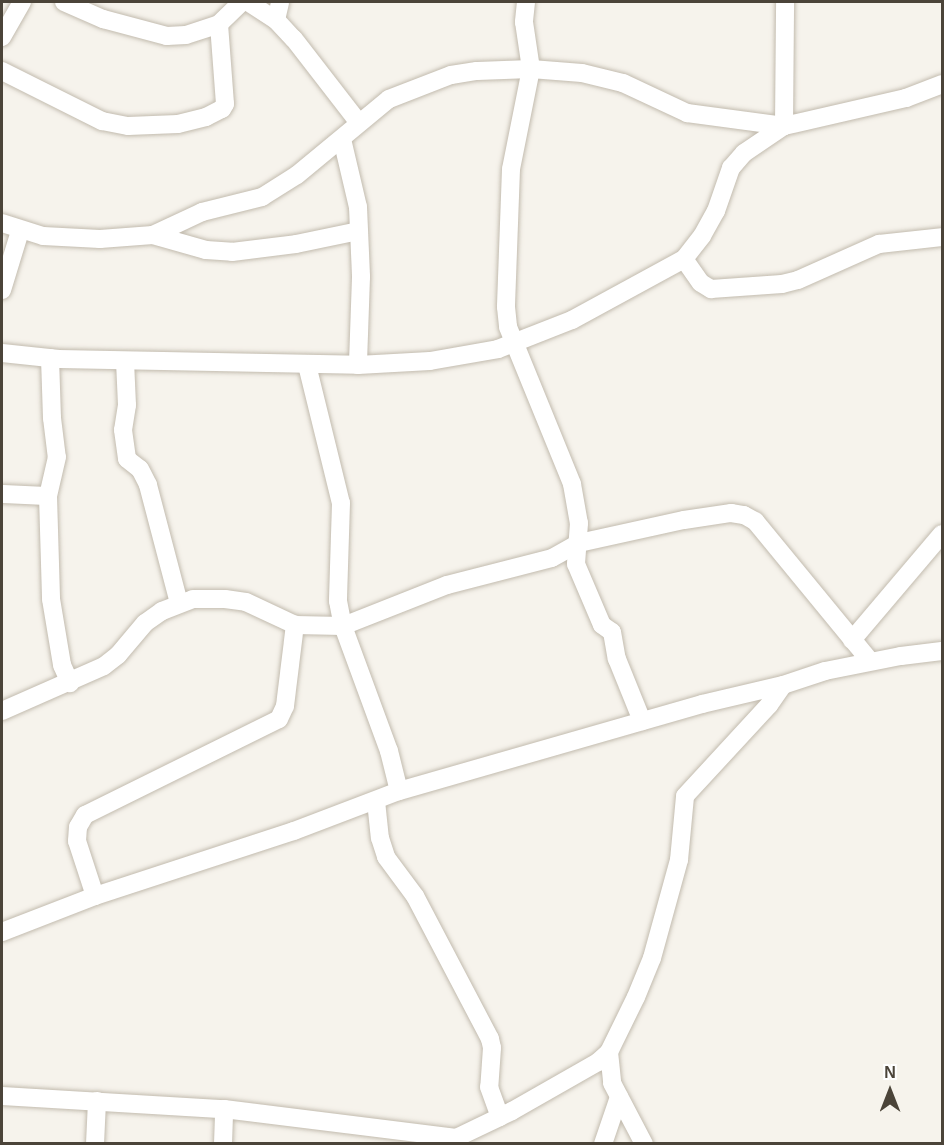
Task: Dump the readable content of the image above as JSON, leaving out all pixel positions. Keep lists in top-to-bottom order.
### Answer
{
  "north": "top"
}
